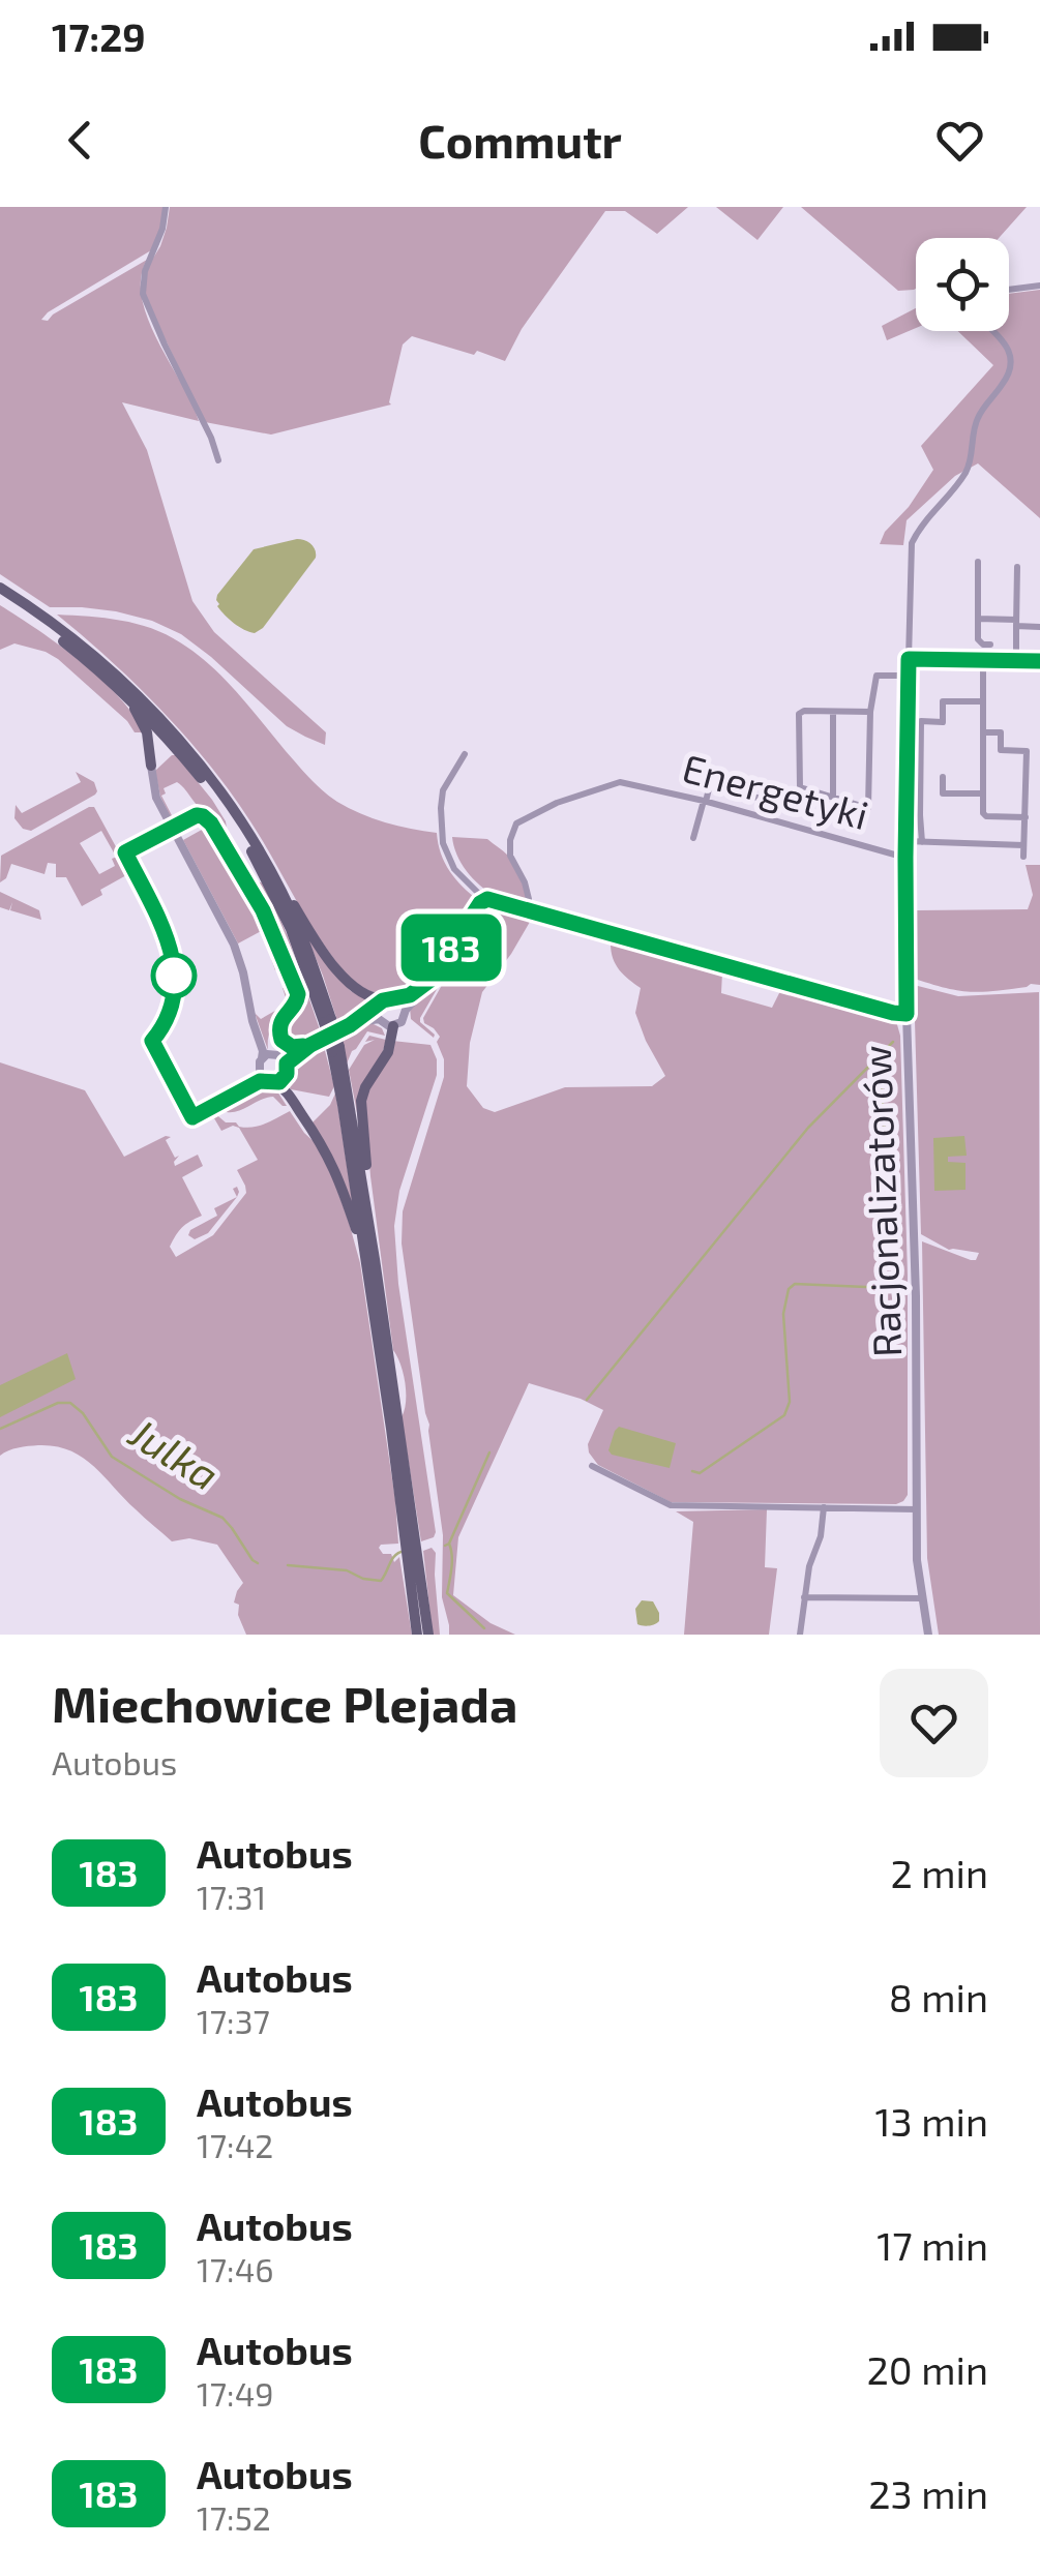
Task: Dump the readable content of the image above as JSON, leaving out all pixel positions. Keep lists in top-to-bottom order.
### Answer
{
  "streets": {
    "street": ["Energetyki", "Racjonalizatorów"]
  },
  "crossings": [
    ["Energetyki", "Racjonalizatorów"]
  ],
  "water": ["Julka"],
  "lines": ["bus line 183"],
  "page": {
    "status": "17:29",
    "header": "Commutr",
    "on_map": "183",
    "heading": ["Miechowice Plejada", "Autobus"],
    "list": [
      {
        "mark": "183",
        "name": "Autobus",
        "note": "17:31",
        "value": "2 min"
      },
      {
        "mark": "183",
        "name": "Autobus",
        "note": "17:37",
        "value": "8 min"
      },
      {
        "mark": "183",
        "name": "Autobus",
        "note": "17:42",
        "value": "13 min"
      },
      {
        "mark": "183",
        "name": "Autobus",
        "note": "17:46",
        "value": "17 min"
      },
      {
        "mark": "183",
        "name": "Autobus",
        "note": "17:49",
        "value": "20 min"
      },
      {
        "mark": "183",
        "name": "Autobus",
        "note": "17:52",
        "value": "23 min"
      }
    ]
  }
}
